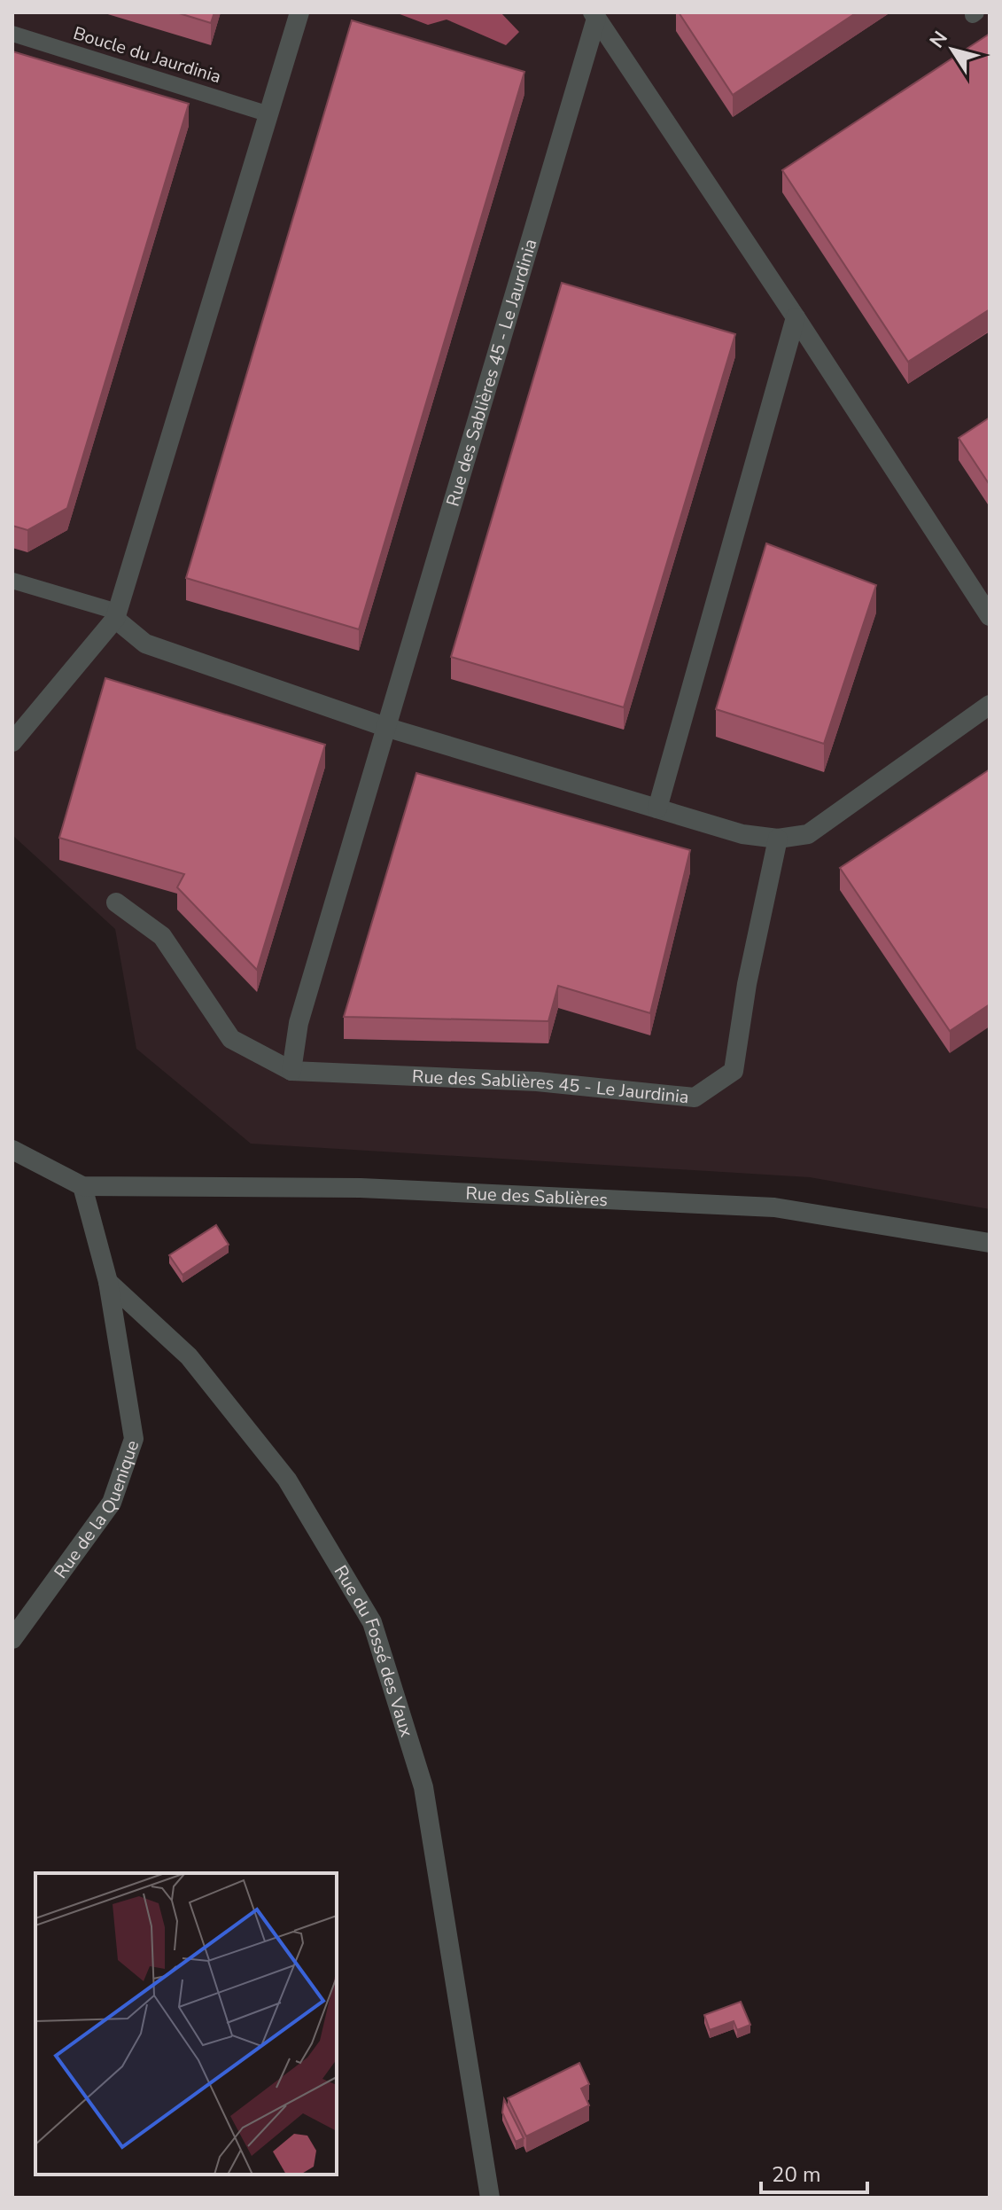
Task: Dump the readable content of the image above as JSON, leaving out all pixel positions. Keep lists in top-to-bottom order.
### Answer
{
  "streets": {
    "street": [
      "Rue des Sablières 45 - Le Jaurdinia",
      "Rue des Sablières",
      "Rue de la Quenique",
      "Rue du Fossé des Vaux"
    ],
    "lane": ["Boucle du Jaurdinia"]
  },
  "crossings": [
    ["Rue de la Quenique", "Rue du Fossé des Vaux"]
  ],
  "scale_bar": "20 m",
  "north": "top left"
}
